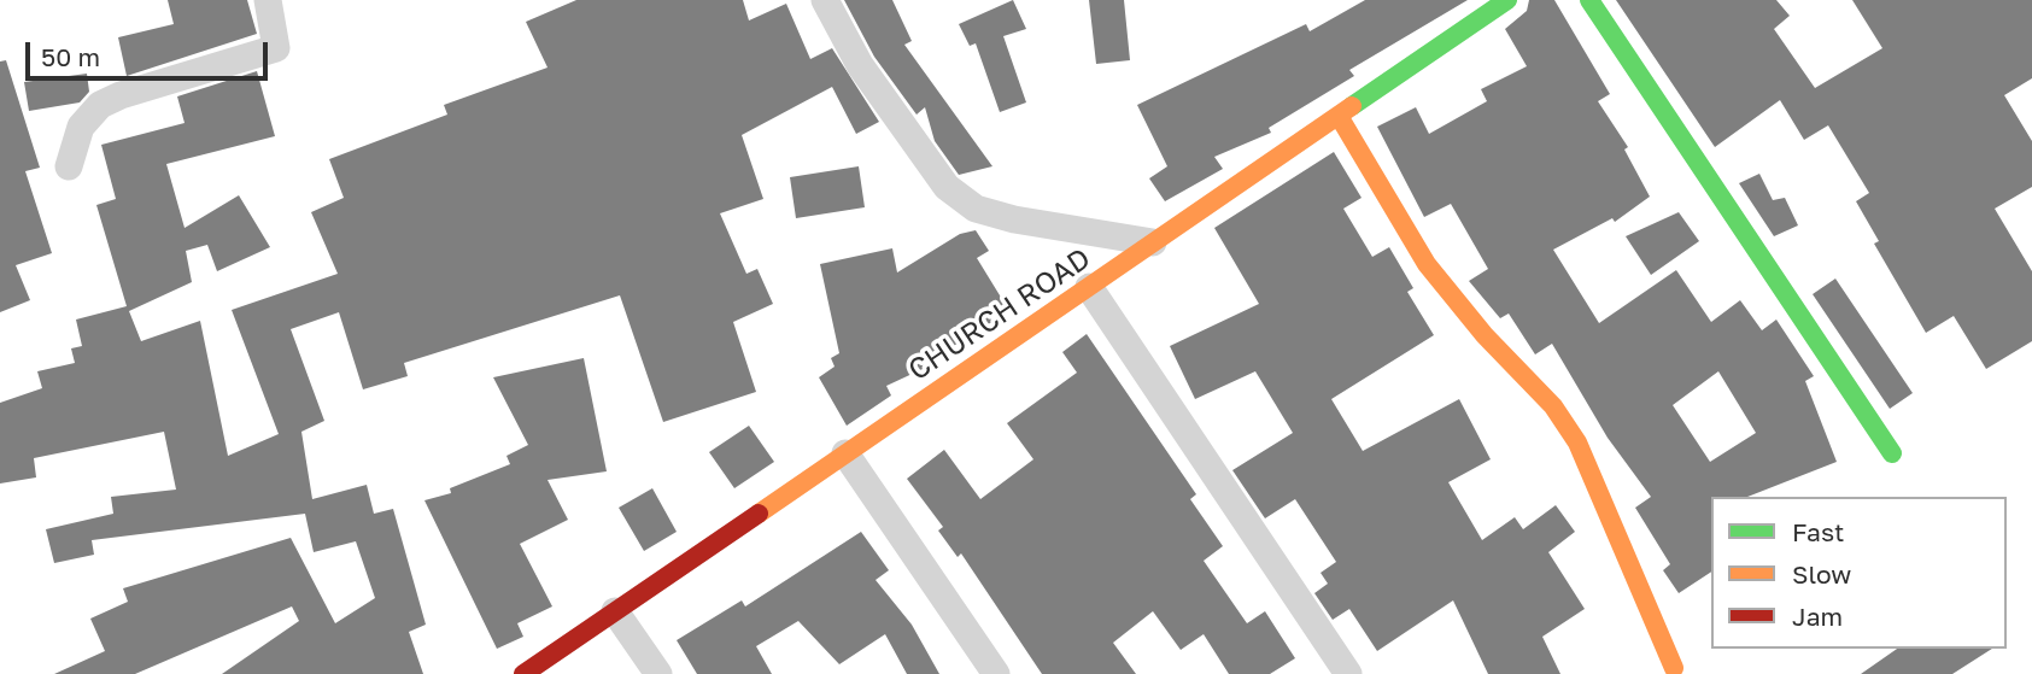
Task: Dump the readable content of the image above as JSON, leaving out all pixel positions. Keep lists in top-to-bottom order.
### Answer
{
  "streets": {
    "street": ["CHURCH ROAD"]
  },
  "legend": ["Fast", "Slow", "Jam"],
  "scale_bar": "50 m"
}
